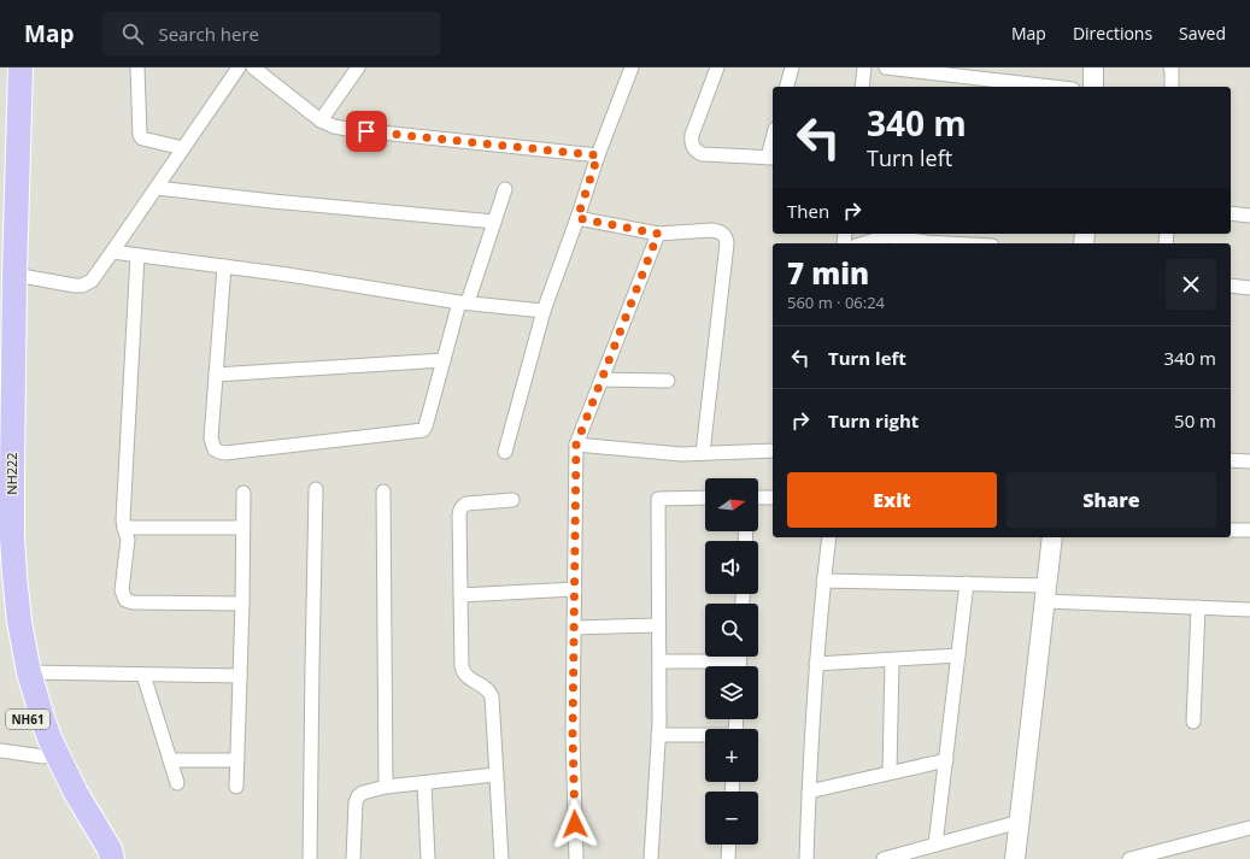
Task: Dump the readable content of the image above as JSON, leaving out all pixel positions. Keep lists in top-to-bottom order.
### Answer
{
  "streets": {
    "highway": ["NH222", "NH61"]
  },
  "north": "right",
  "page": {
    "header": "Map",
    "search": "Search here",
    "nav": ["Map", "Directions", "Saved"],
    "turn": ["340 m", "Turn left"],
    "then": "Then",
    "heading": ["7 min", "560 m · 06:24"],
    "list": [
      {
        "name": "Turn left",
        "value": "340 m"
      },
      {
        "name": "Turn right",
        "value": "50 m"
      }
    ],
    "buttons": ["Exit", "Share"],
    "map_buttons": ["+", "−"]
  }
}
